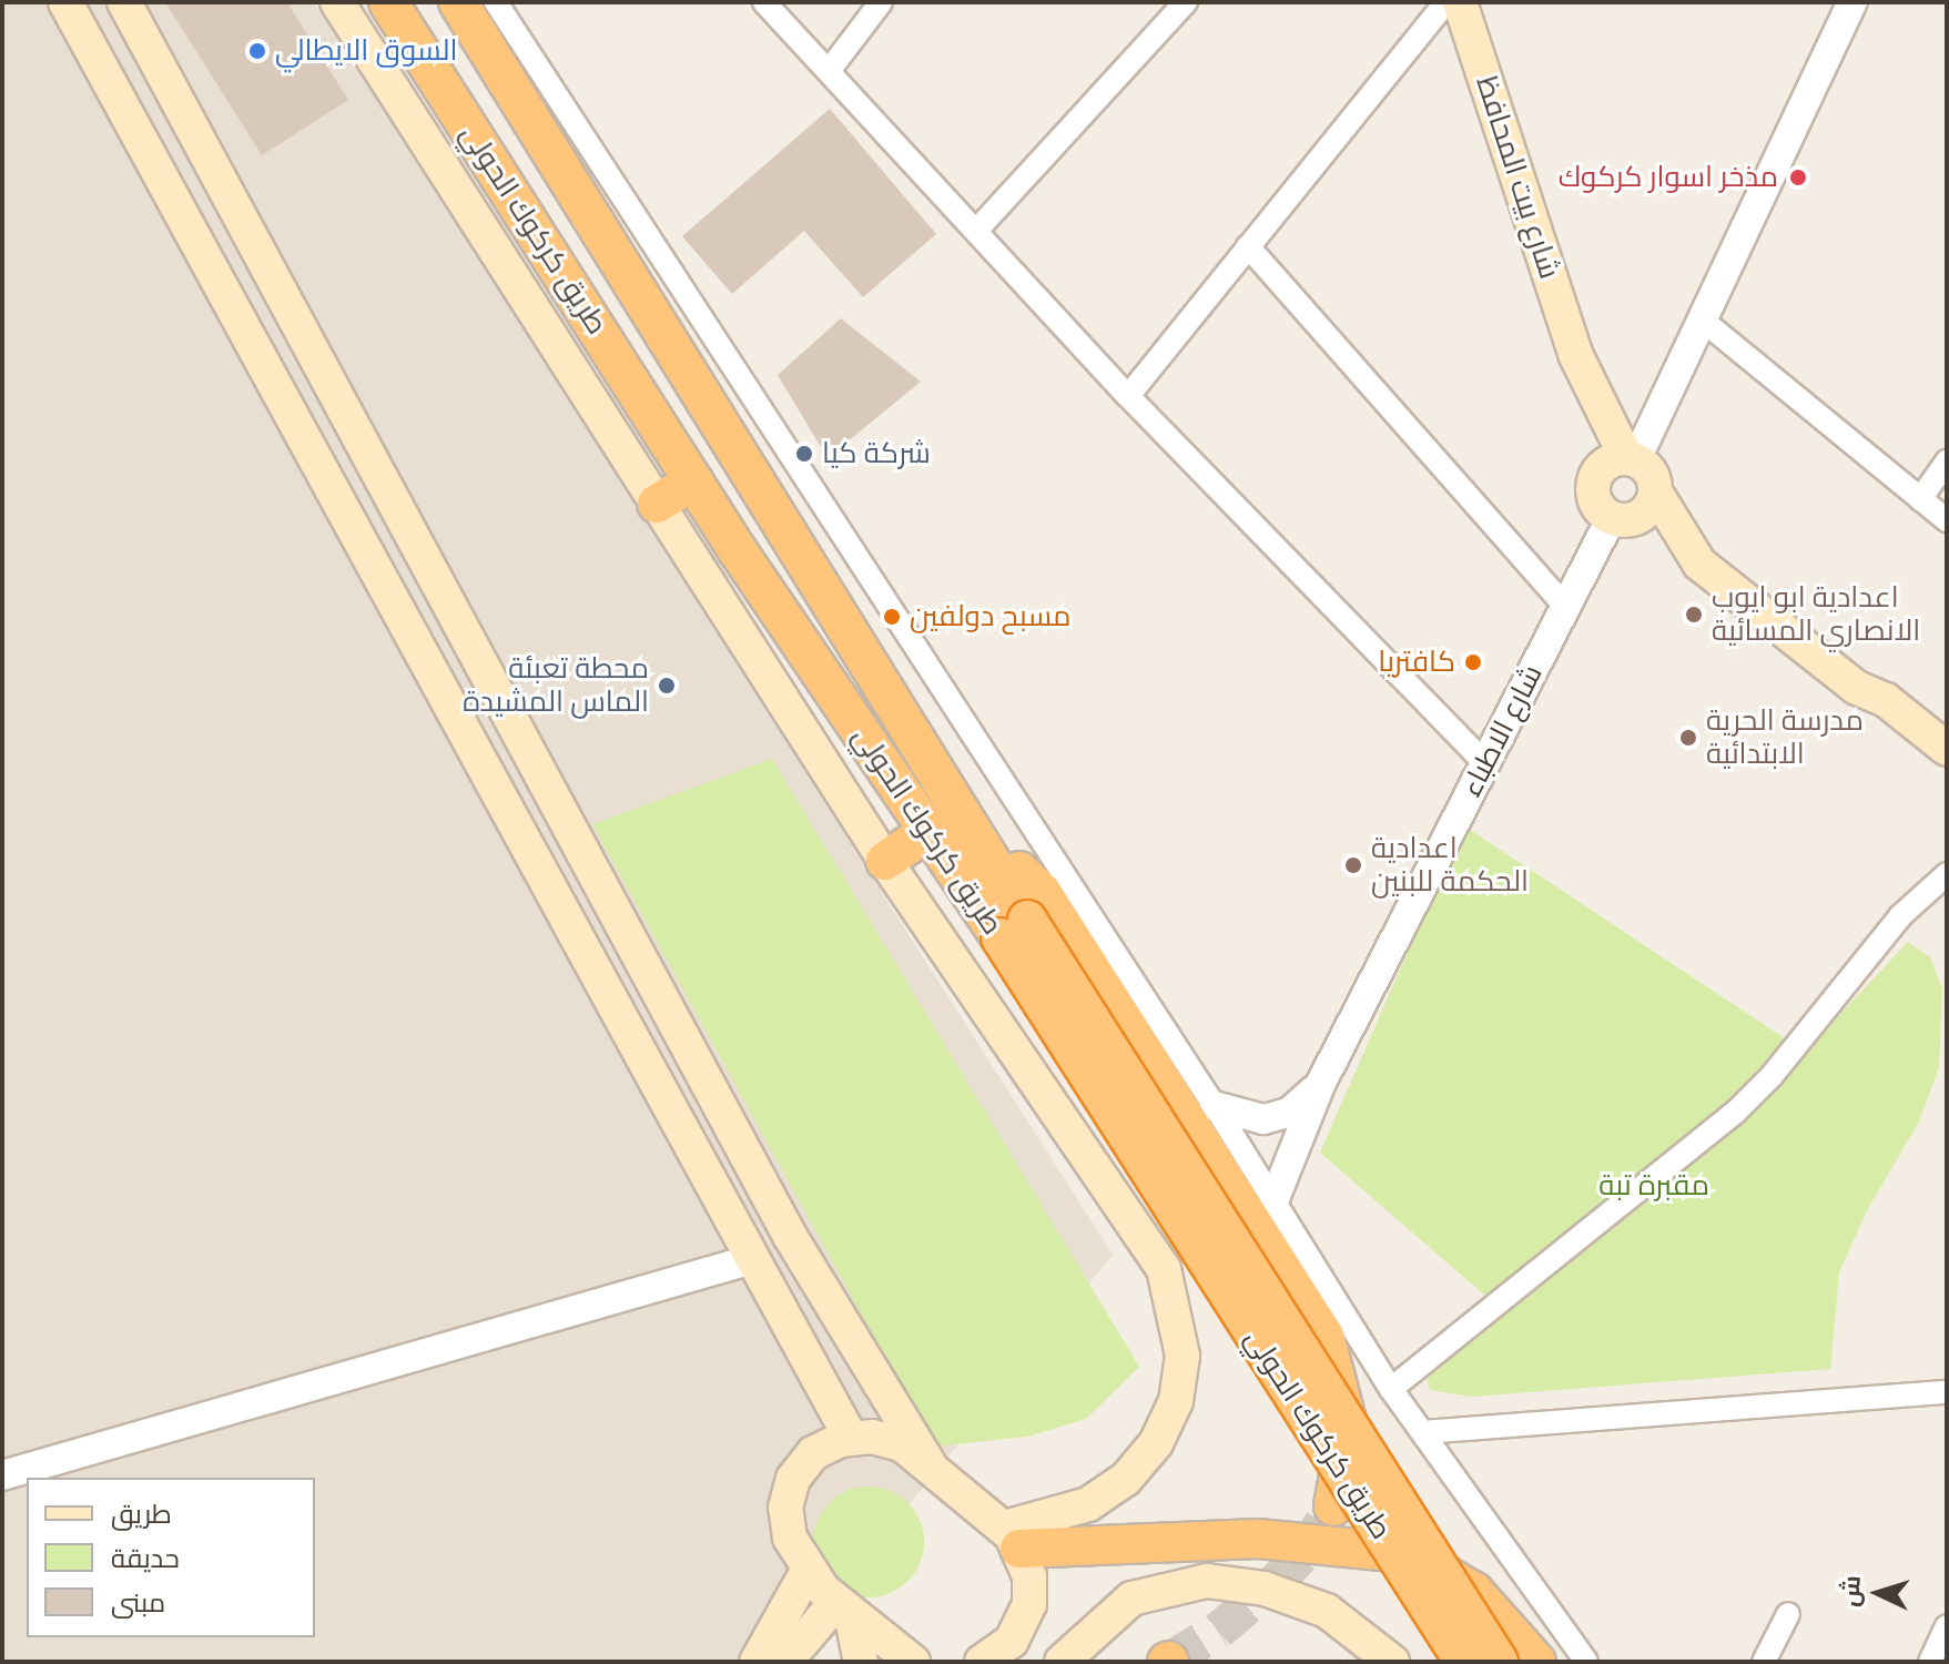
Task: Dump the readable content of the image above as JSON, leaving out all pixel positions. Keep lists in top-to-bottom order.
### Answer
{
  "streets": {
    "highway": ["طريق كركوك الحولي"],
    "main road": ["شارع بيت المحافظ"],
    "street": ["شارع الاطباء"]
  },
  "crossings": [
    ["شارع بيت المحافظ", "شارع الاطباء"]
  ],
  "parks": ["مقبرة تبة"],
  "places": [
    "السوق الايطالي",
    "مذخر اسوار كركوك",
    "شركة كيا",
    "اعدادية ابو ايوب الانصاري المسائية",
    "مسبح دولفين",
    "کافتریا",
    "محطة تعبئة الماس المشيدة",
    "مدرسة الحرية الابتدائية",
    "اعدادية الحكمة للبنين"
  ],
  "legend": ["طريق", "حديقة", "مبنى"],
  "north": "left"
}
